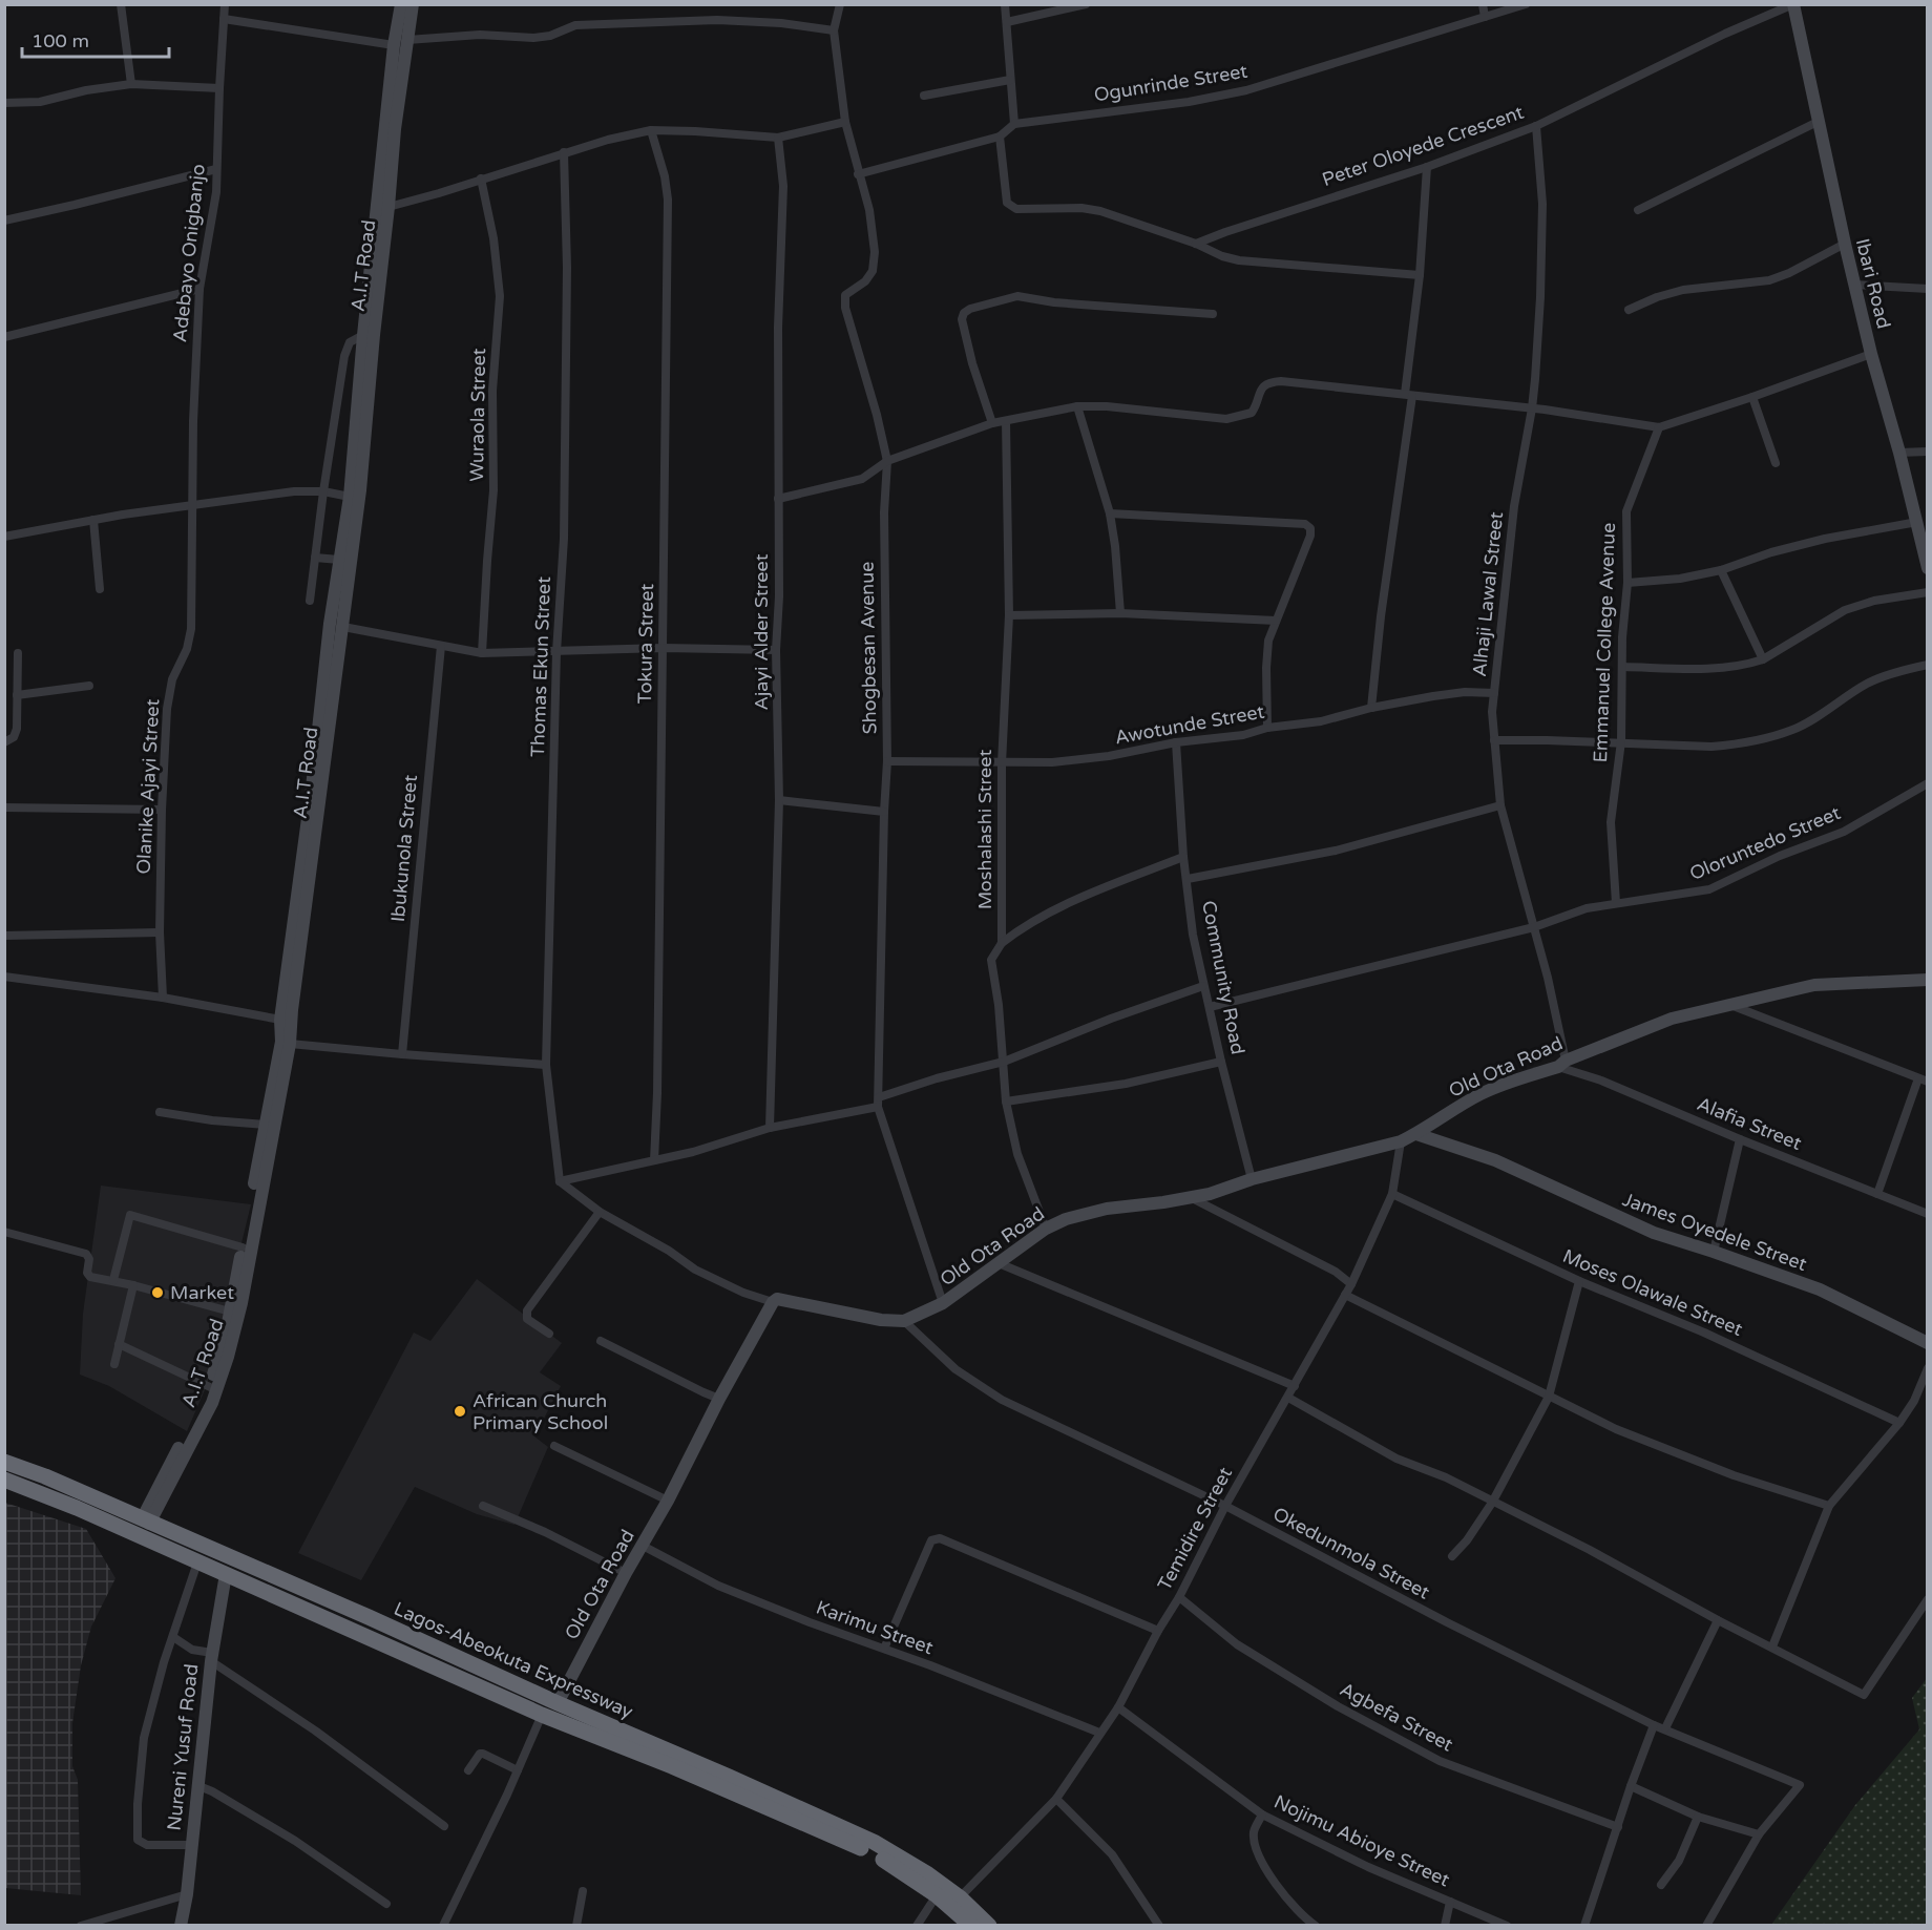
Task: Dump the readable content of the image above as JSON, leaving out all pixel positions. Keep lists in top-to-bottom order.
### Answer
{
  "streets": {
    "highway": ["Lagos-Abeokuta Expressway"],
    "street": [
      "Ogunrinde Street",
      "Peter Oloyede Crescent",
      "Adebayo Onigbanjo",
      "A.I.T Road",
      "Ibari Road",
      "Wuraola Street",
      "Alhaji Lawal Street",
      "Ajayi Alder Street",
      "Emmanuel College Avenue",
      "Tokura Street",
      "Shogbesan Avenue",
      "Thomas Ekun Street",
      "Awotunde Street",
      "Olanike Ajayi Street",
      "Moshalashi Street",
      "Oloruntedo Street",
      "Ibukunola Street",
      "Community Road",
      "Old Ota Road",
      "Alafia Street",
      "James Oyedele Street",
      "Moses Olawale Street",
      "Temidire Street",
      "Okedunmola Street",
      "Karimu Street",
      "Agbefa Street",
      "Nureni Yusuf Road",
      "Nojimu Abioye Street"
    ]
  },
  "crossings": [
    ["Peter Oloyede Crescent", "Ibari Road"],
    ["Peter Oloyede Crescent", "Alhaji Lawal Street"],
    ["Adebayo Onigbanjo", "Olanike Ajayi Street"],
    ["A.I.T Road", "Lagos-Abeokuta Expressway"],
    ["Alhaji Lawal Street", "Awotunde Street"],
    ["Alhaji Lawal Street", "Oloruntedo Street"],
    ["Alhaji Lawal Street", "Old Ota Road"],
    ["Alhaji Lawal Street", "Alafia Street"],
    ["Emmanuel College Avenue", "Oloruntedo Street"],
    ["Shogbesan Avenue", "Awotunde Street"],
    ["Shogbesan Avenue", "Old Ota Road"],
    ["Awotunde Street", "Moshalashi Street"],
    ["Awotunde Street", "Community Road"],
    ["Moshalashi Street", "Old Ota Road"],
    ["Oloruntedo Street", "Community Road"],
    ["Community Road", "Old Ota Road"],
    ["Old Ota Road", "Alafia Street"],
    ["Old Ota Road", "James Oyedele Street"],
    ["Old Ota Road", "Temidire Street"],
    ["Old Ota Road", "Okedunmola Street"],
    ["Old Ota Road", "Karimu Street"],
    ["Old Ota Road", "Lagos-Abeokuta Expressway"],
    ["Moses Olawale Street", "Temidire Street"],
    ["Temidire Street", "Okedunmola Street"],
    ["Temidire Street", "Karimu Street"],
    ["Temidire Street", "Lagos-Abeokuta Expressway"],
    ["Temidire Street", "Agbefa Street"],
    ["Temidire Street", "Nojimu Abioye Street"],
    ["Lagos-Abeokuta Expressway", "Nureni Yusuf Road"]
  ],
  "places": ["Market", "African Church Primary School"],
  "scale_bar": "100 m"
}
